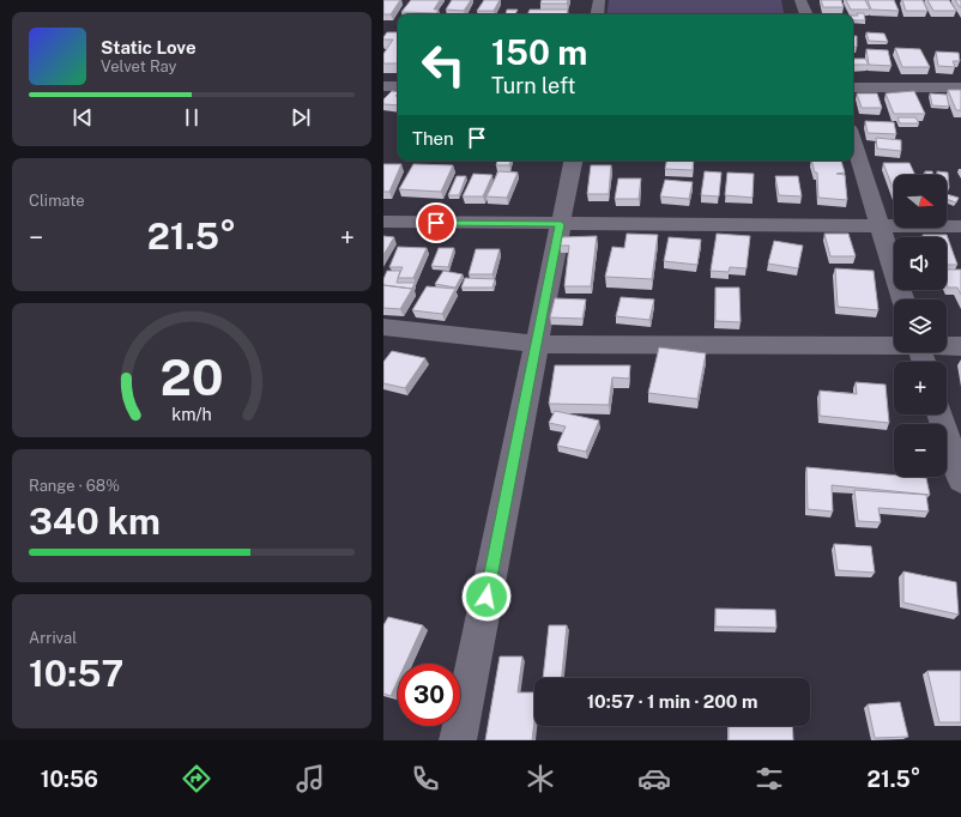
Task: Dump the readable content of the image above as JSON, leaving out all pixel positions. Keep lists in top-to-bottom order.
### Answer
{
  "north": "right",
  "page": {
    "turn": ["150 m", "Turn left"],
    "song": ["Static Love", "Velvet Ray"],
    "then": "Then",
    "tile": [
      "Climate",
      ["Range · 68%", "340 km"],
      ["Arrival", "10:57"]
    ],
    "map_buttons": ["+", "−"],
    "heat": ["−", "21.5°", "+"],
    "limit": "30",
    "trip": "10:57 · 1 min · 200 m",
    "tabs": ["10:56", "21.5°"],
    "gauge": ["20", "km/h"]
  }
}
